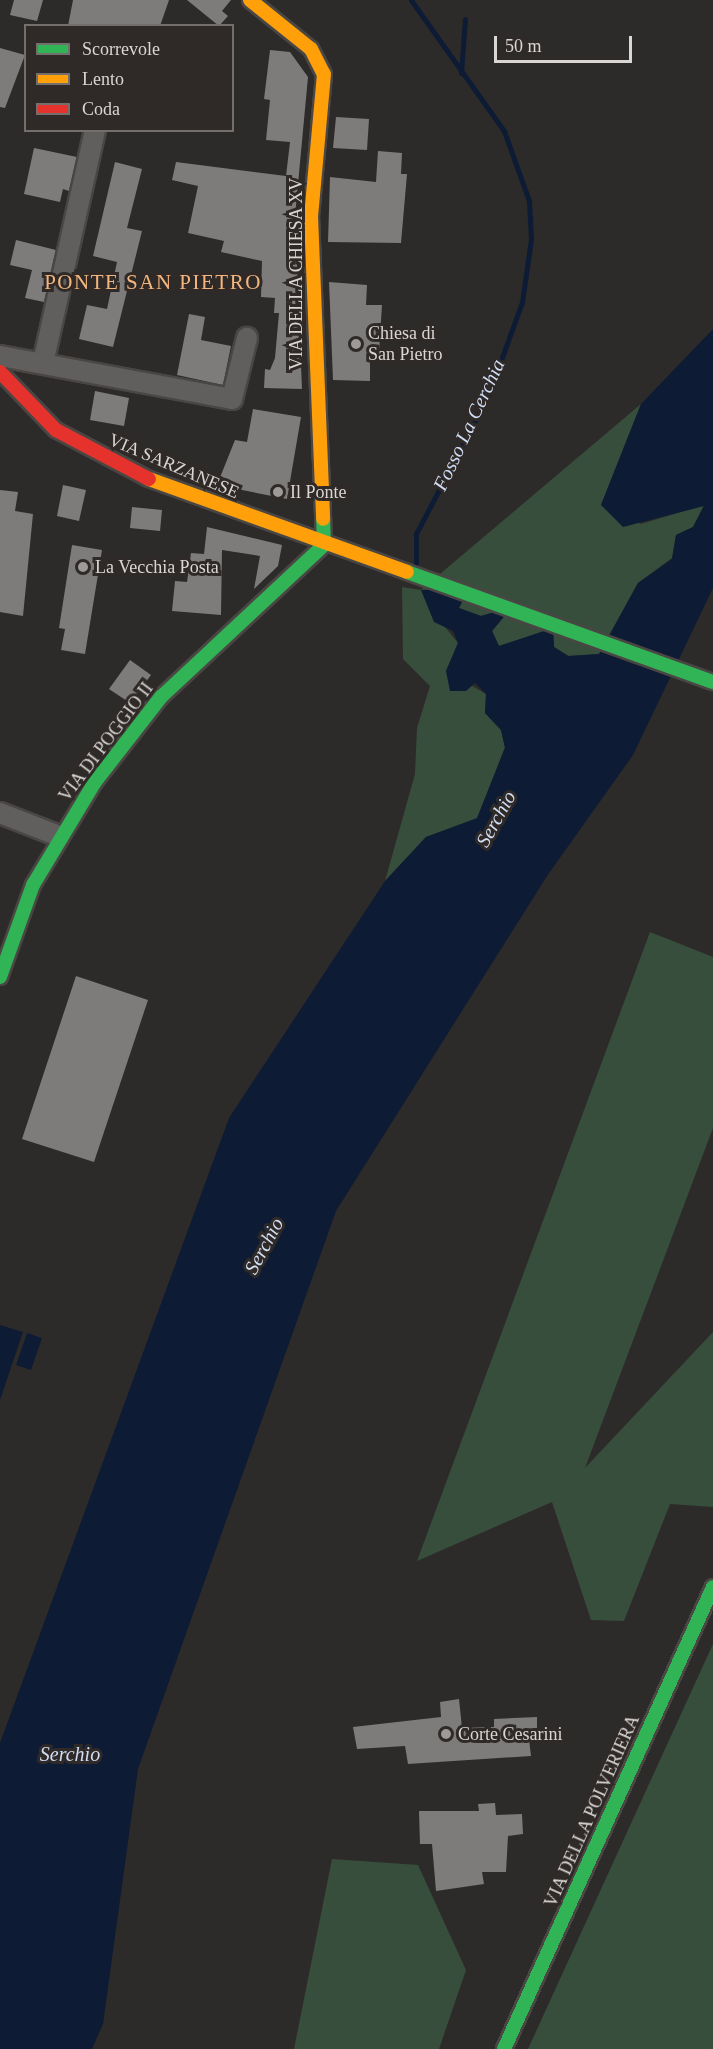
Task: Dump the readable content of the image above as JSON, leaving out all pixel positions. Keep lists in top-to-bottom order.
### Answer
{
  "streets": {
    "main road": [
      "VIA DELLA CHIESA XV",
      "VIA SARZANESE",
      "VIA DI POGGIO II",
      "VIA DELLA POLVERIERA"
    ]
  },
  "crossings": [
    ["VIA DELLA CHIESA XV", "VIA SARZANESE"],
    ["VIA DELLA CHIESA XV", "VIA DI POGGIO II"],
    ["VIA SARZANESE", "VIA DI POGGIO II"]
  ],
  "districts": ["PONTE SAN PIETRO"],
  "water": ["Fosso La Cerchia", "Serchio"],
  "places": [
    "Chiesa di San Pietro",
    "Il Ponte",
    "La Vecchia Posta",
    "Corte Cesarini"
  ],
  "legend": ["Scorrevole", "Lento", "Coda"],
  "scale_bar": "50 m"
}
